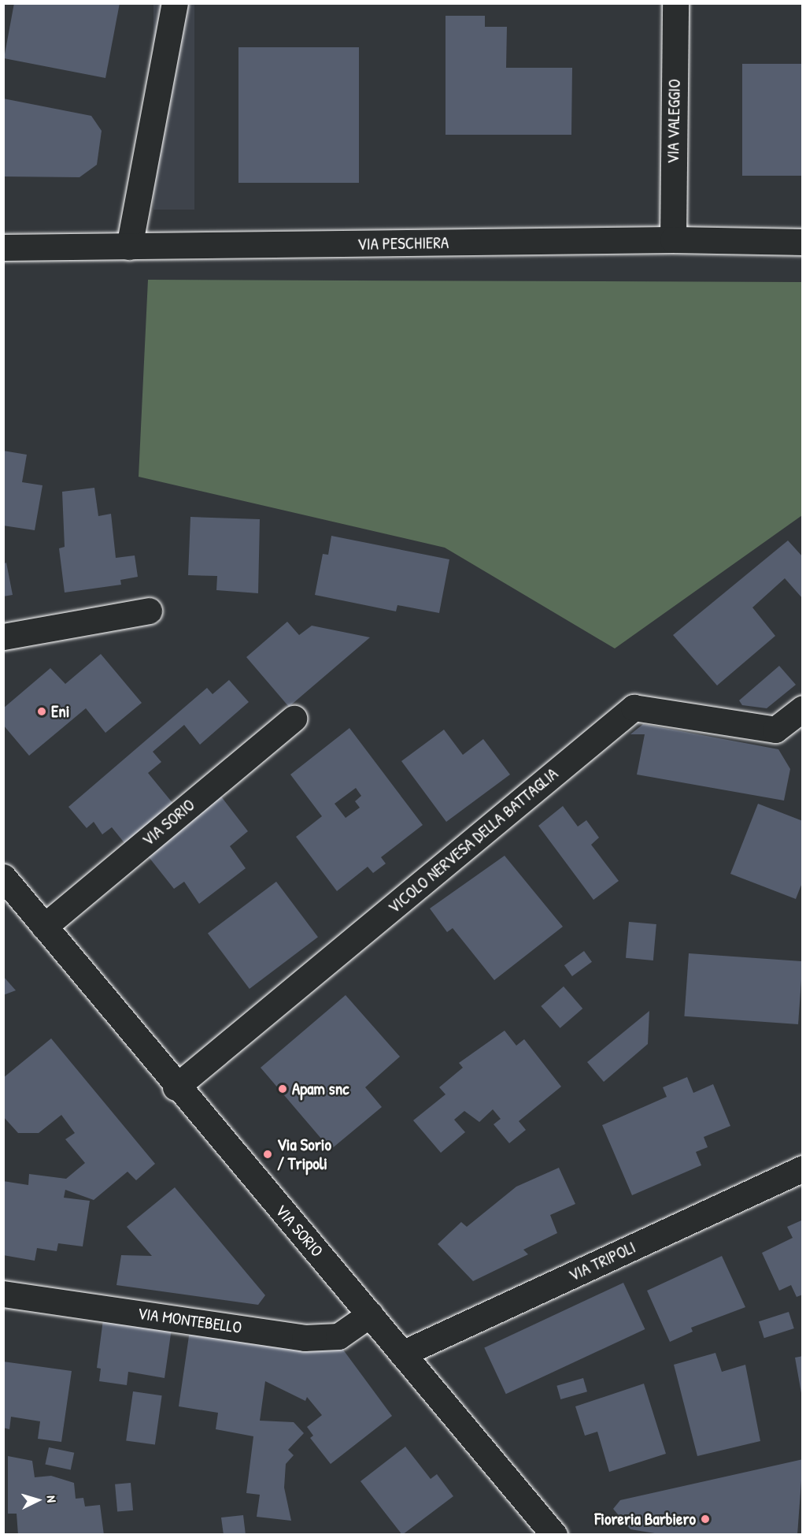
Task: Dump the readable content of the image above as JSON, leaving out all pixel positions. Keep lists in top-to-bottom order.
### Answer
{
  "streets": {
    "street": [
      "VIA VALEGGIO",
      "VIA PESCHIERA",
      "VIA SORIO",
      "VICOLO NERVESA DELLA BATTAGLIA",
      "VIA TRIPOLI",
      "VIA MONTEBELLO"
    ]
  },
  "crossings": [
    ["VIA VALEGGIO", "VIA PESCHIERA"],
    ["VIA SORIO", "VICOLO NERVESA DELLA BATTAGLIA"],
    ["VIA SORIO", "VIA TRIPOLI"],
    ["VIA SORIO", "VIA MONTEBELLO"]
  ],
  "places": [
    "Eni",
    "Apam snc",
    "Via Sorio / Tripoli",
    "Fioreria Barbiero"
  ],
  "north": "right"
}
